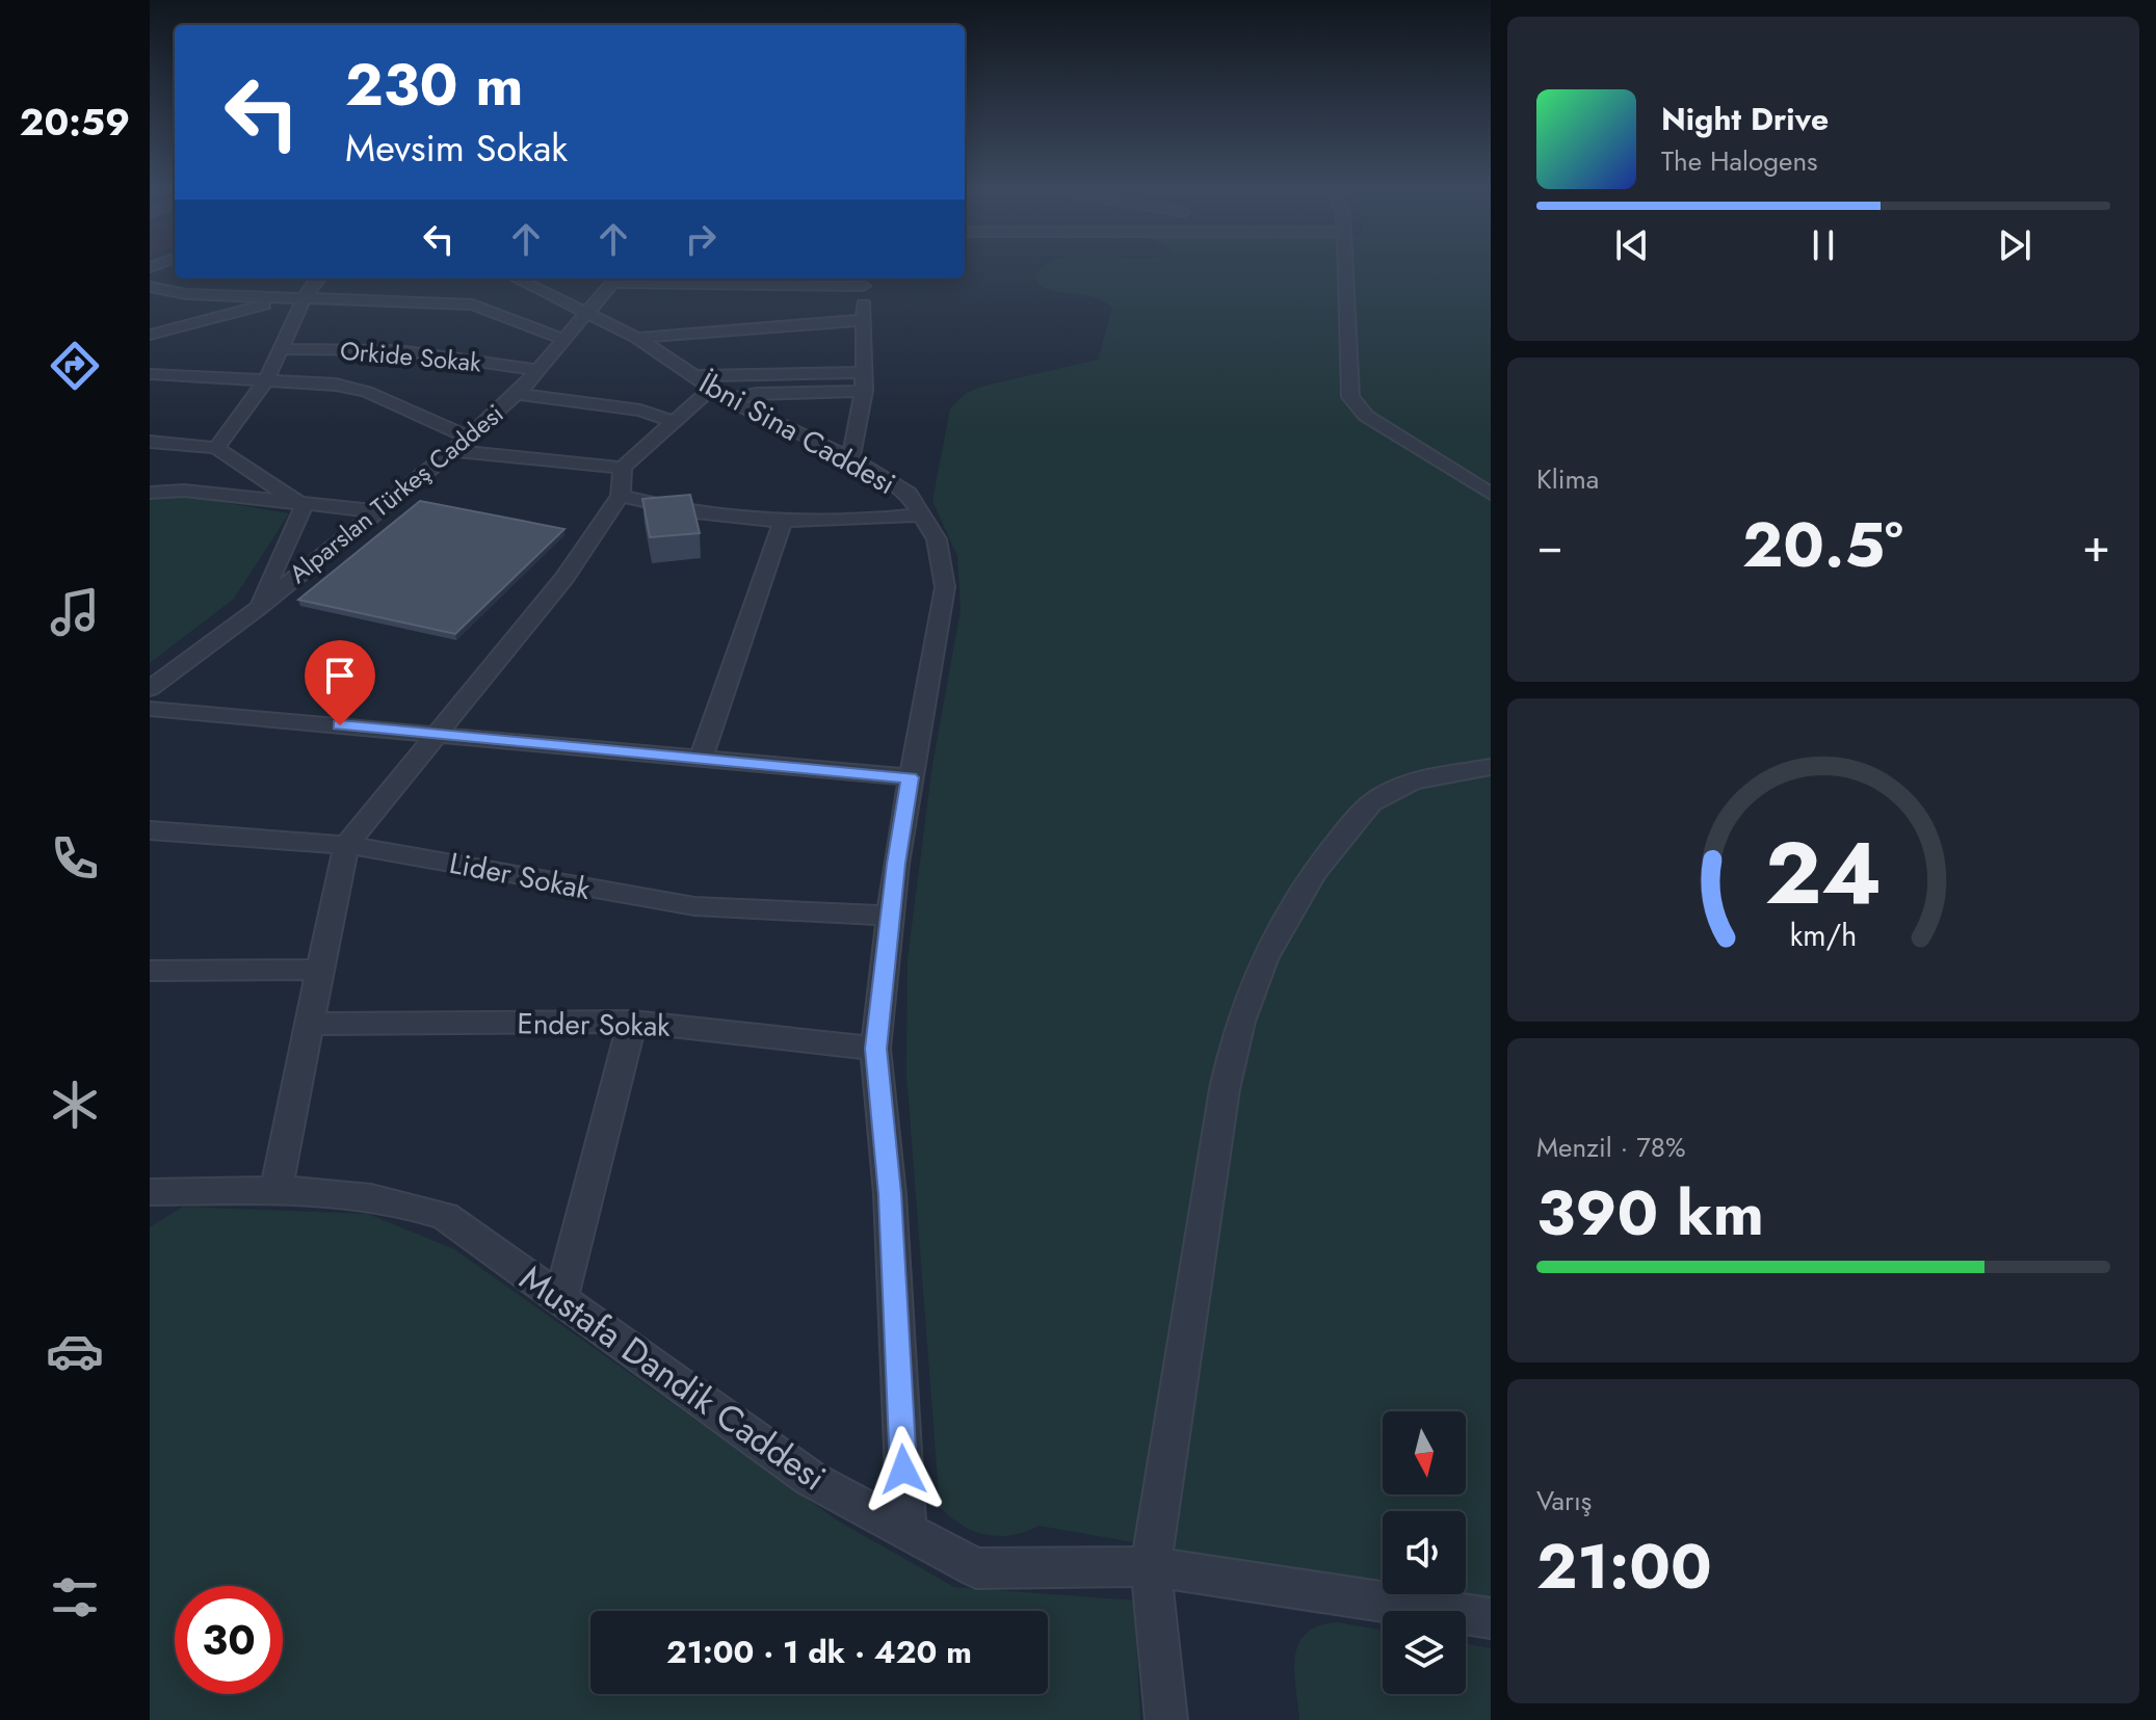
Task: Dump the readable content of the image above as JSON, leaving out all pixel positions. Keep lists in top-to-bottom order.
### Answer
{
  "streets": {
    "street": [
      "Orkide Sokak",
      "İbni Sina Caddesi",
      "Alparslan Türkeş Caddesi",
      "Lider Sokak",
      "Ender Sokak",
      "Mustafa Dandik Caddesi"
    ]
  },
  "crossings": [
    ["Orkide Sokak", "Alparslan Türkeş Caddesi"],
    ["İbni Sina Caddesi", "Alparslan Türkeş Caddesi"],
    ["İbni Sina Caddesi", "Lider Sokak"],
    ["İbni Sina Caddesi", "Ender Sokak"],
    ["İbni Sina Caddesi", "Mustafa Dandik Caddesi"]
  ],
  "north": "bottom",
  "page": {
    "tabs": "20:59",
    "turn": ["230 m", "Mevsim Sokak"],
    "song": ["Night Drive", "The Halogens"],
    "tile": [
      "Klima",
      ["Menzil · 78%", "390 km"],
      ["Varış", "21:00"]
    ],
    "heat": ["−", "20.5°", "+"],
    "limit": "30",
    "trip": "21:00 · 1 dk · 420 m",
    "gauge": ["24", "km/h"]
  }
}
